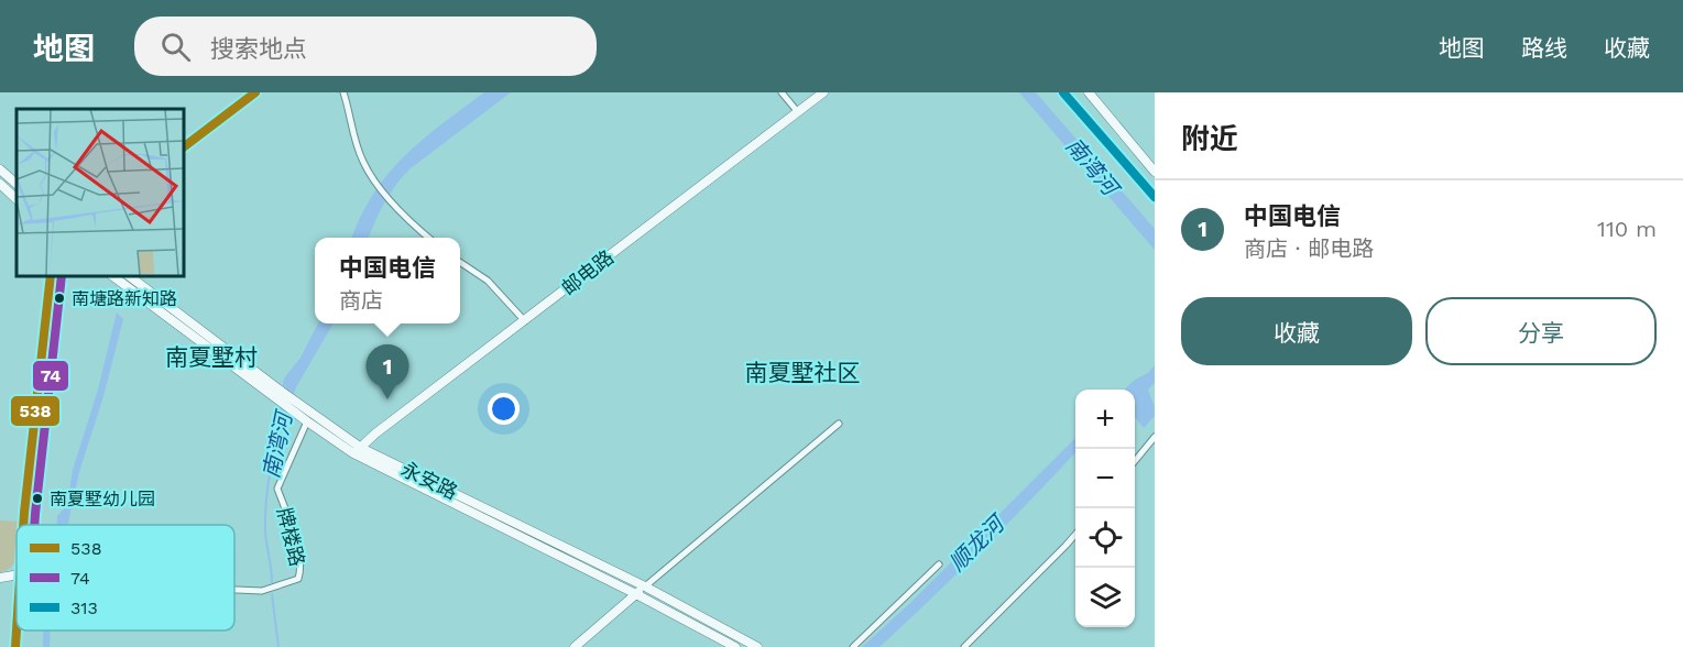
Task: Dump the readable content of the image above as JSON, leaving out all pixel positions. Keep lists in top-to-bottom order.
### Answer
{
  "streets": {
    "street": ["邮电路", "永安路", "牌楼路"]
  },
  "crossings": [
    ["邮电路", "永安路"],
    ["永安路", "牌楼路"]
  ],
  "districts": ["南夏墅村", "南夏墅社区"],
  "water": ["南湾河", "顺龙河"],
  "places": ["南塘路新知路", "南夏墅幼儿园"],
  "lines": ["transit line 538", "transit line 313", "transit line 74"],
  "legend": ["538", "74", "313"],
  "page": {
    "header": "地图",
    "search": "搜索地点",
    "nav": ["地图", "路线", "收藏"],
    "heading": "附近",
    "list": [
      {
        "mark": "1",
        "name": "中国电信",
        "note": "商店 · 邮电路",
        "value": "110 m"
      }
    ],
    "popup": ["中国电信", "商店"],
    "buttons": ["收藏", "分享"],
    "pins": "1",
    "map_buttons": ["+", "−"]
  }
}
